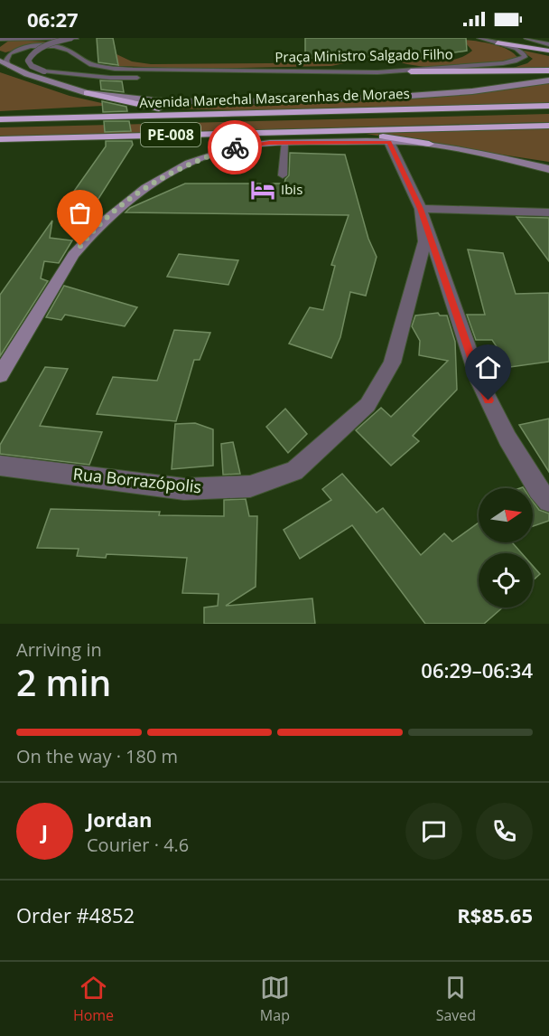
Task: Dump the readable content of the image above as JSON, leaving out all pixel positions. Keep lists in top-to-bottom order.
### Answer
{
  "streets": {
    "highway": ["Avenida Marechal Mascarenhas de Moraes", "PE-008"],
    "street": ["Rua Borrazópolis"],
    "lane": ["Praça Ministro Salgado Filho"]
  },
  "places": {
    "hotel": ["Ibis"]
  },
  "north": "right",
  "page": {
    "status": "06:27",
    "heading": ["2 min", "Arriving in", "06:29–06:34"],
    "panel": [
      "Jordan",
      "Courier · 4.6",
      "Order #4852",
      "R$85.65"
    ],
    "bar": "On the way · 180 m",
    "round": "J",
    "tabs": ["Home", "Map", "Saved"]
  }
}
